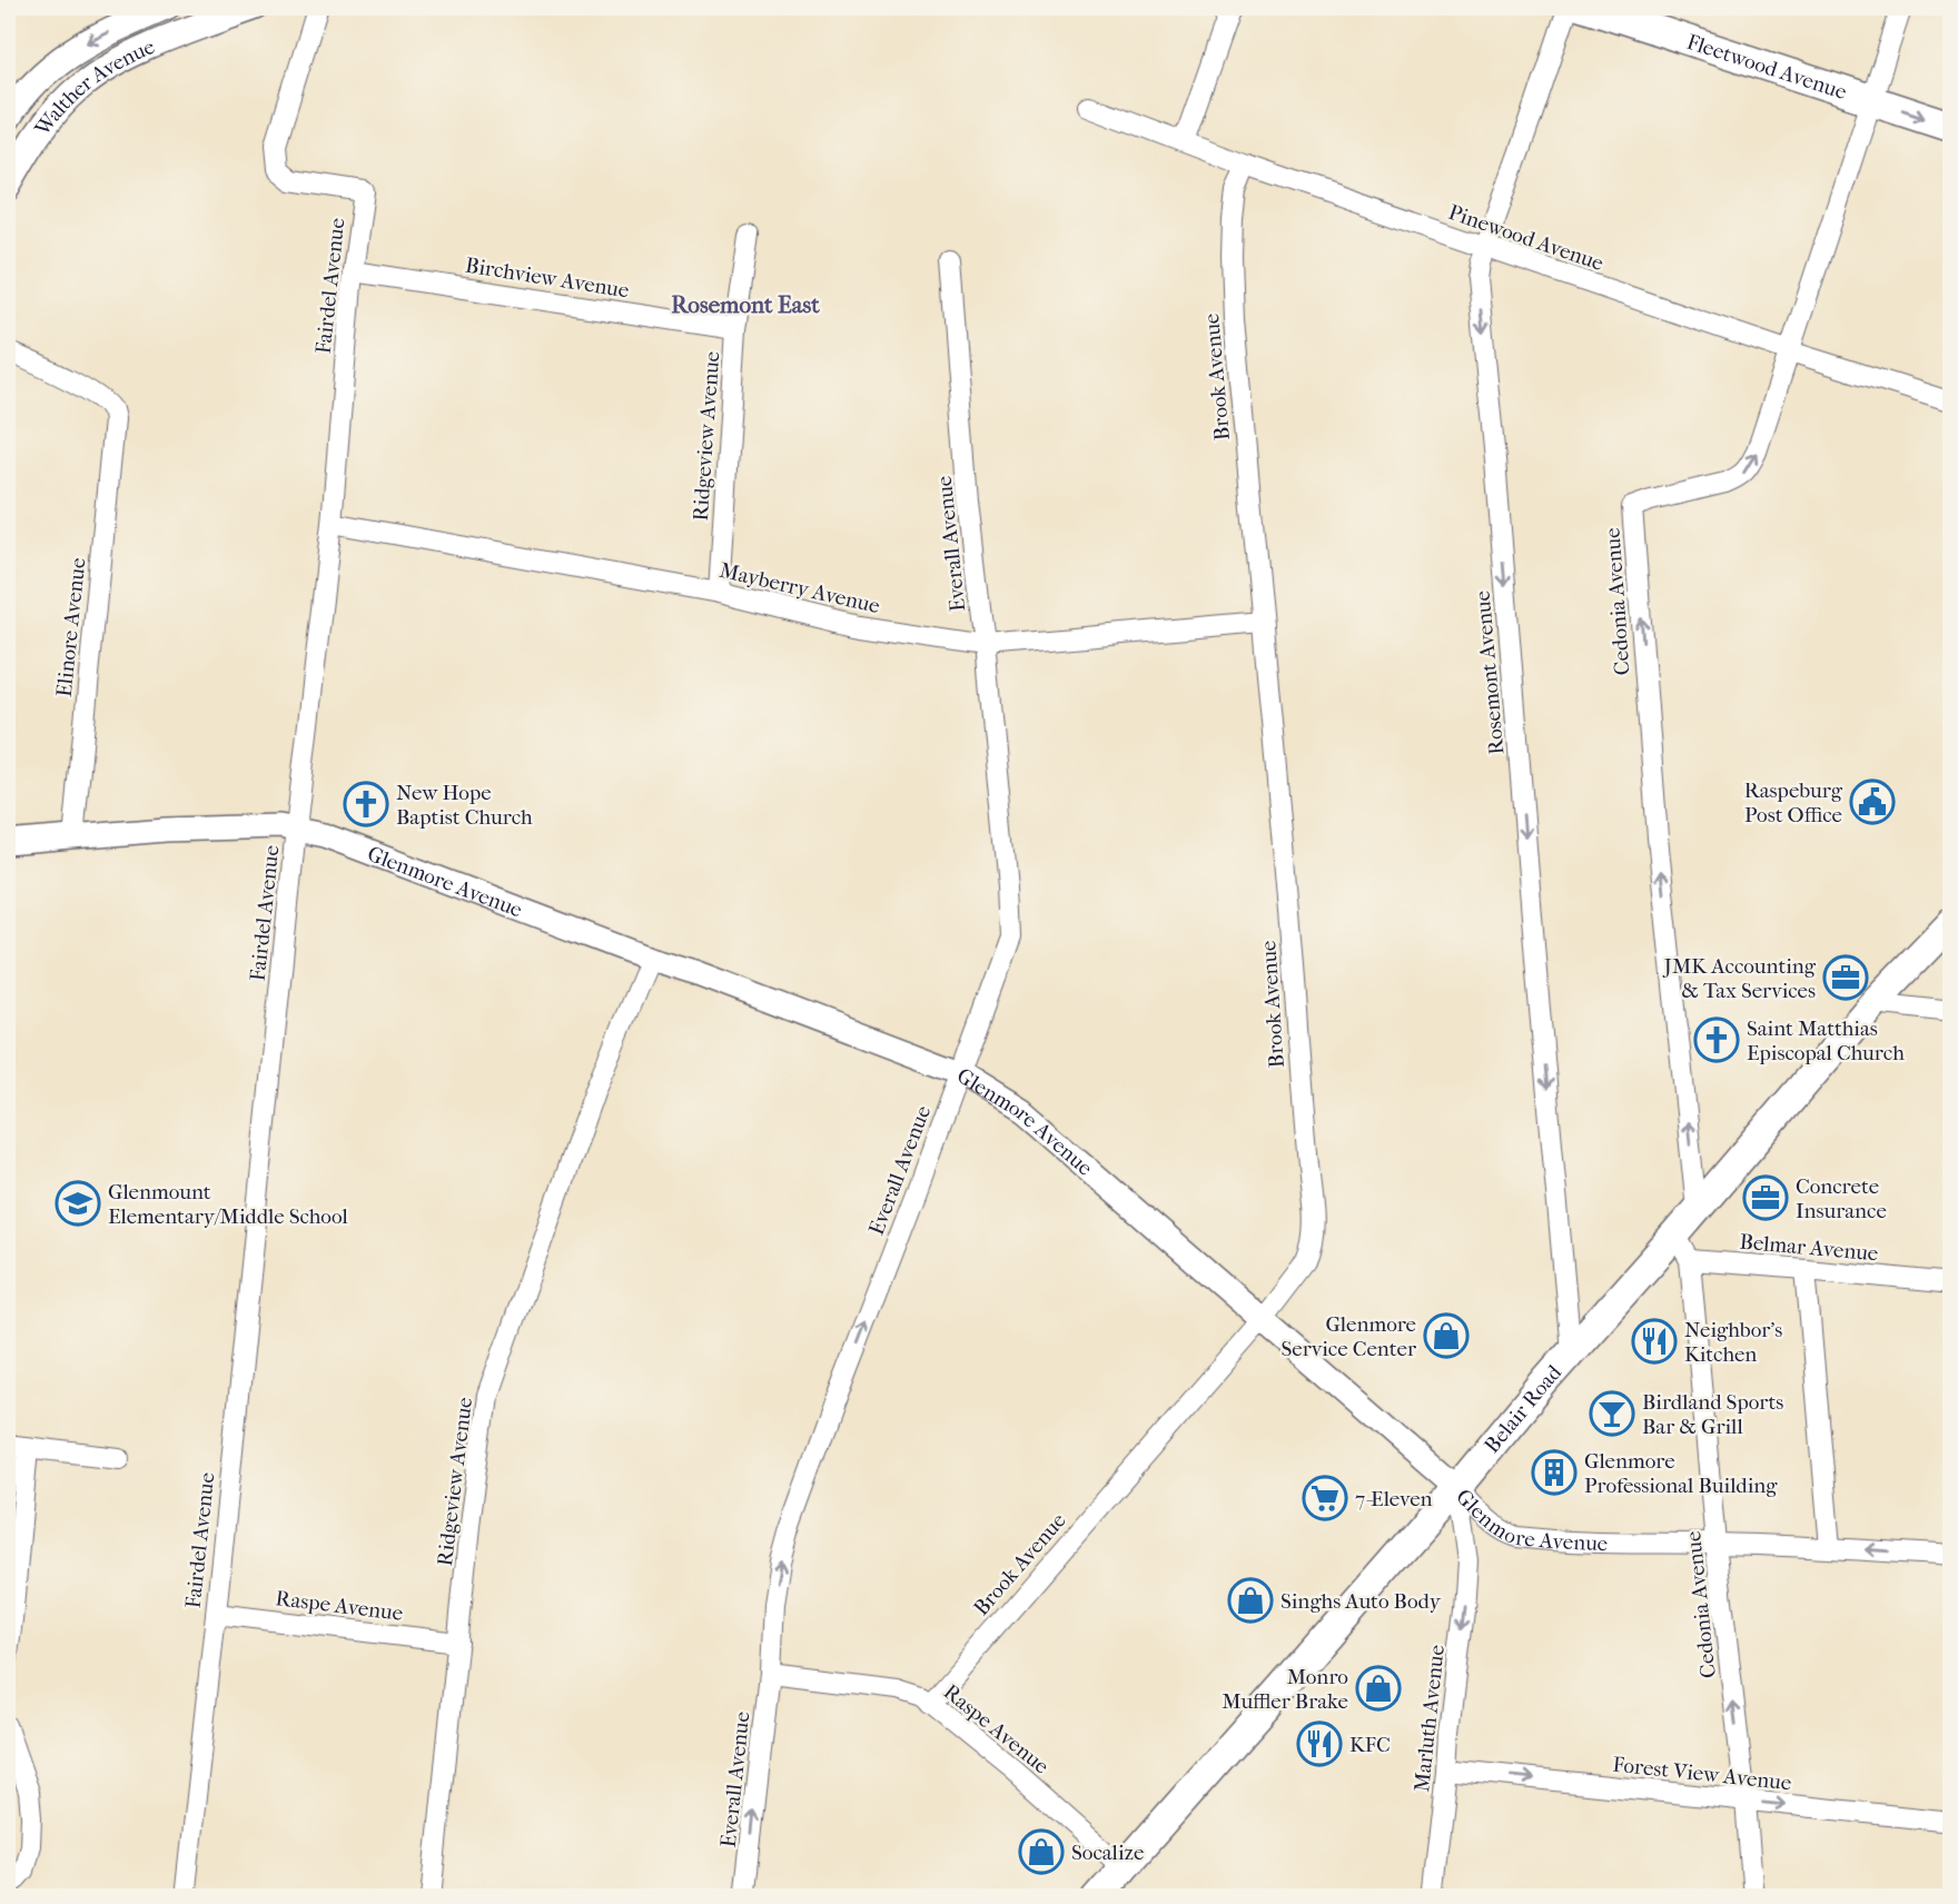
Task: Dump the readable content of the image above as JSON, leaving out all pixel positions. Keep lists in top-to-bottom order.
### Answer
{
  "streets": {
    "main road": ["Fleetwood Avenue", "Walther Avenue", "Belair Road"],
    "street": [
      "Pinewood Avenue",
      "Birchview Avenue",
      "Fairdel Avenue",
      "Brook Avenue",
      "Ridgeview Avenue",
      "Everall Avenue",
      "Mayberry Avenue",
      "Cedonia Avenue",
      "Elinore Avenue",
      "Rosemont Avenue",
      "Glenmore Avenue",
      "Belmar Avenue",
      "Raspe Avenue",
      "Marluth Avenue",
      "Forest View Avenue"
    ]
  },
  "crossings": [
    ["Fleetwood Avenue", "Cedonia Avenue"],
    ["Pinewood Avenue", "Brook Avenue"],
    ["Pinewood Avenue", "Cedonia Avenue"],
    ["Pinewood Avenue", "Rosemont Avenue"],
    ["Birchview Avenue", "Fairdel Avenue"],
    ["Birchview Avenue", "Ridgeview Avenue"],
    ["Fairdel Avenue", "Mayberry Avenue"],
    ["Fairdel Avenue", "Glenmore Avenue"],
    ["Fairdel Avenue", "Raspe Avenue"],
    ["Brook Avenue", "Mayberry Avenue"],
    ["Brook Avenue", "Glenmore Avenue"],
    ["Brook Avenue", "Raspe Avenue"],
    ["Ridgeview Avenue", "Mayberry Avenue"],
    ["Ridgeview Avenue", "Glenmore Avenue"],
    ["Ridgeview Avenue", "Raspe Avenue"],
    ["Everall Avenue", "Mayberry Avenue"],
    ["Everall Avenue", "Glenmore Avenue"],
    ["Everall Avenue", "Raspe Avenue"],
    ["Cedonia Avenue", "Glenmore Avenue"],
    ["Cedonia Avenue", "Belmar Avenue"],
    ["Cedonia Avenue", "Belair Road"],
    ["Cedonia Avenue", "Forest View Avenue"],
    ["Elinore Avenue", "Glenmore Avenue"],
    ["Rosemont Avenue", "Belair Road"],
    ["Glenmore Avenue", "Belair Road"],
    ["Glenmore Avenue", "Marluth Avenue"],
    ["Belair Road", "Raspe Avenue"],
    ["Belair Road", "Marluth Avenue"],
    ["Marluth Avenue", "Forest View Avenue"]
  ],
  "one_way": [
    "Everall Avenue",
    "Cedonia Avenue",
    "Rosemont Avenue",
    "Marluth Avenue",
    "Forest View Avenue"
  ],
  "districts": ["Rosemont East"],
  "places": {
    "public building": ["Raspeburg Post Office"],
    "church": ["New Hope Baptist Church", "Saint Matthias Episcopal Church"],
    "office": ["JMK Accounting & Tax Services", "Concrete Insurance"],
    "school or university": ["Glenmount Elementary/Middle School"],
    "shop": [
      "Glenmore Service Center",
      "Singhs Auto Body",
      "Monro Muffler Brake",
      "Socalize"
    ],
    "restaurant": ["Neighbor's Kitchen", "KFC"],
    "bar": ["Birdland Sports Bar & Grill"],
    "building": ["Glenmore Professional Building"],
    "supermarket": ["7-Eleven"]
  }
}
